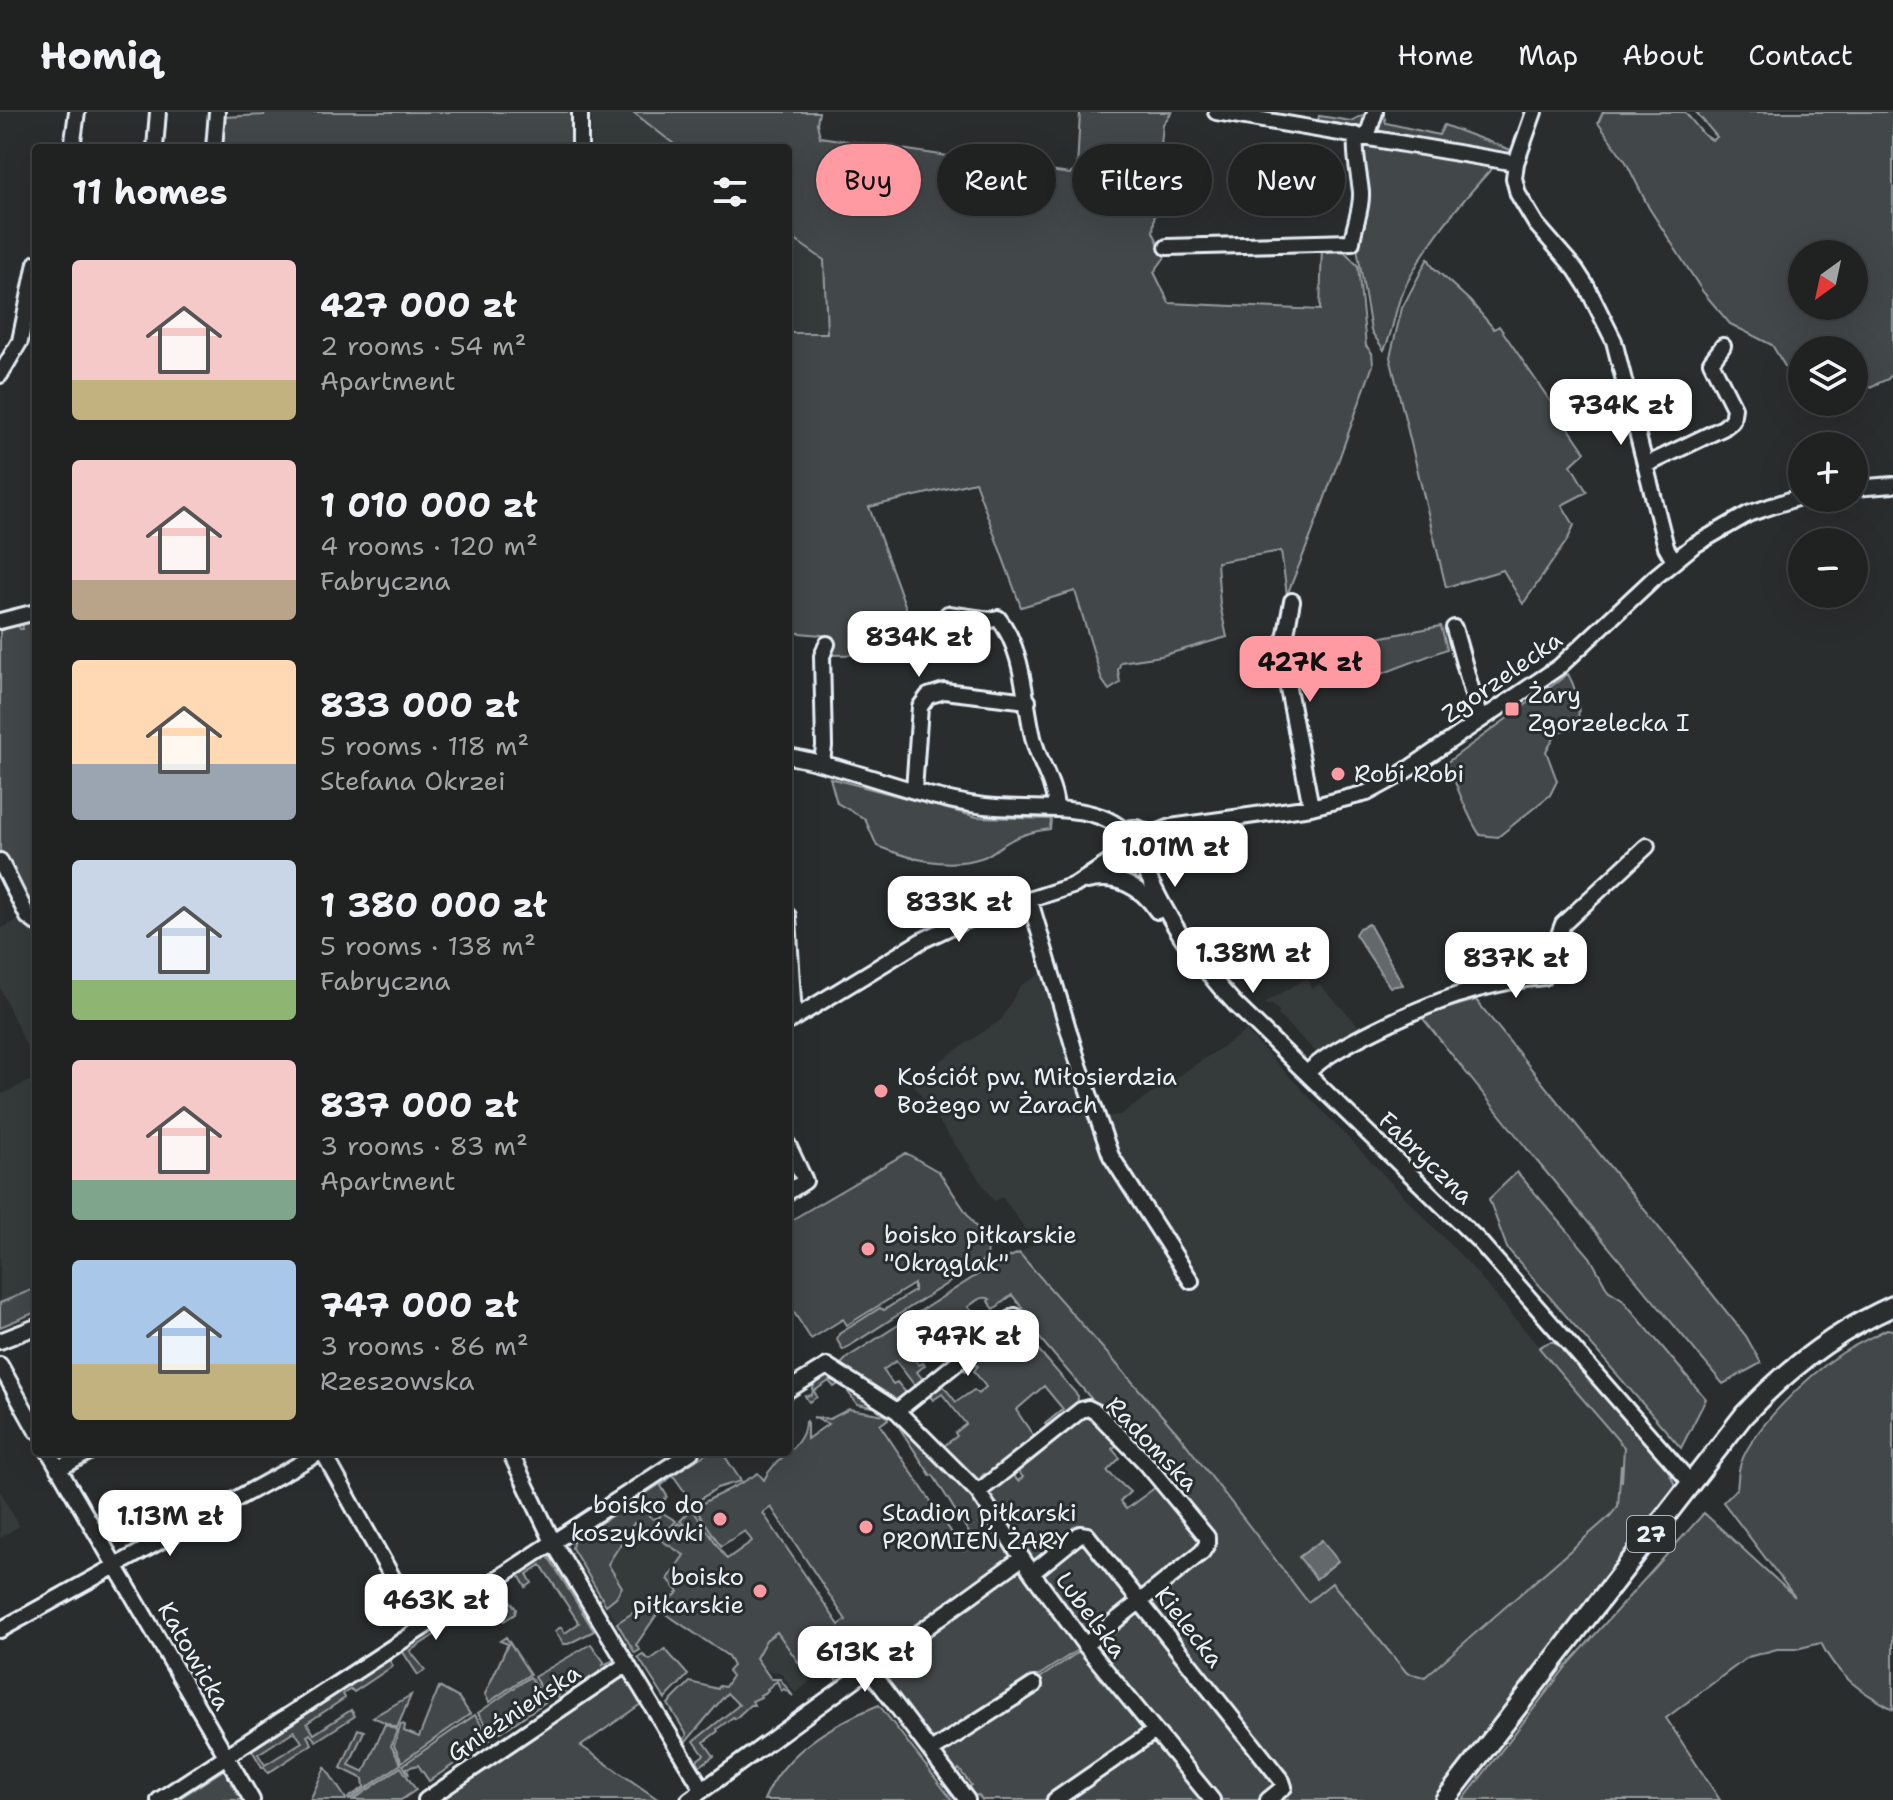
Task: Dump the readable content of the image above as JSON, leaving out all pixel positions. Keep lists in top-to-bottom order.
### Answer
{
  "streets": {
    "main road": ["27"],
    "street": [
      "Zgorzelecka",
      "Fabryczna",
      "Radomska",
      "Lubelska",
      "Kielecka",
      "Katowicka",
      "Gnieźnieńska"
    ]
  },
  "crossings": [
    ["Zgorzelecka", "Fabryczna"],
    ["Fabryczna", "27"],
    ["Radomska", "Lubelska"],
    ["Radomska", "Kielecka"],
    ["Lubelska", "Kielecka"]
  ],
  "places": {
    "transit": ["Żary Zgorzelecka I"],
    "other": [
      "Robi Robi",
      "Kościół pw. Miłosierdzia Bożego w Żarach",
      "boisko piłkarskie \"Okrąglak\"",
      "boisko do koszykówki",
      "Stadion piłkarski PROMIEŃ ŻARY",
      "boisko piłkarskie"
    ]
  },
  "north": "bottom left",
  "page": {
    "header": "Homiq",
    "nav": [
      "Home",
      "Map",
      "About",
      "Contact"
    ],
    "chip": [
      "Buy",
      "Rent",
      "Filters",
      "New"
    ],
    "heading": "11 homes",
    "map_buttons": ["+", "−"],
    "list": [
      {
        "name": "427 000 zł",
        "note": "2 rooms · 54 m² · Apartment"
      },
      {
        "name": "1 010 000 zł",
        "note": "4 rooms · 120 m² · Fabryczna"
      },
      {
        "name": "833 000 zł",
        "note": "5 rooms · 118 m² · Stefana Okrzei"
      },
      {
        "name": "1 380 000 zł",
        "note": "5 rooms · 138 m² · Fabryczna"
      },
      {
        "name": "837 000 zł",
        "note": "3 rooms · 83 m² · Apartment"
      },
      {
        "name": "747 000 zł",
        "note": "3 rooms · 86 m² · Rzeszowska"
      }
    ],
    "price": [
      "734K zł",
      "834K zł",
      "427K zł",
      "1.01M zł",
      "833K zł",
      "1.38M zł",
      "837K zł",
      "747K zł",
      "1.13M zł",
      "463K zł",
      "613K zł"
    ]
  }
}
